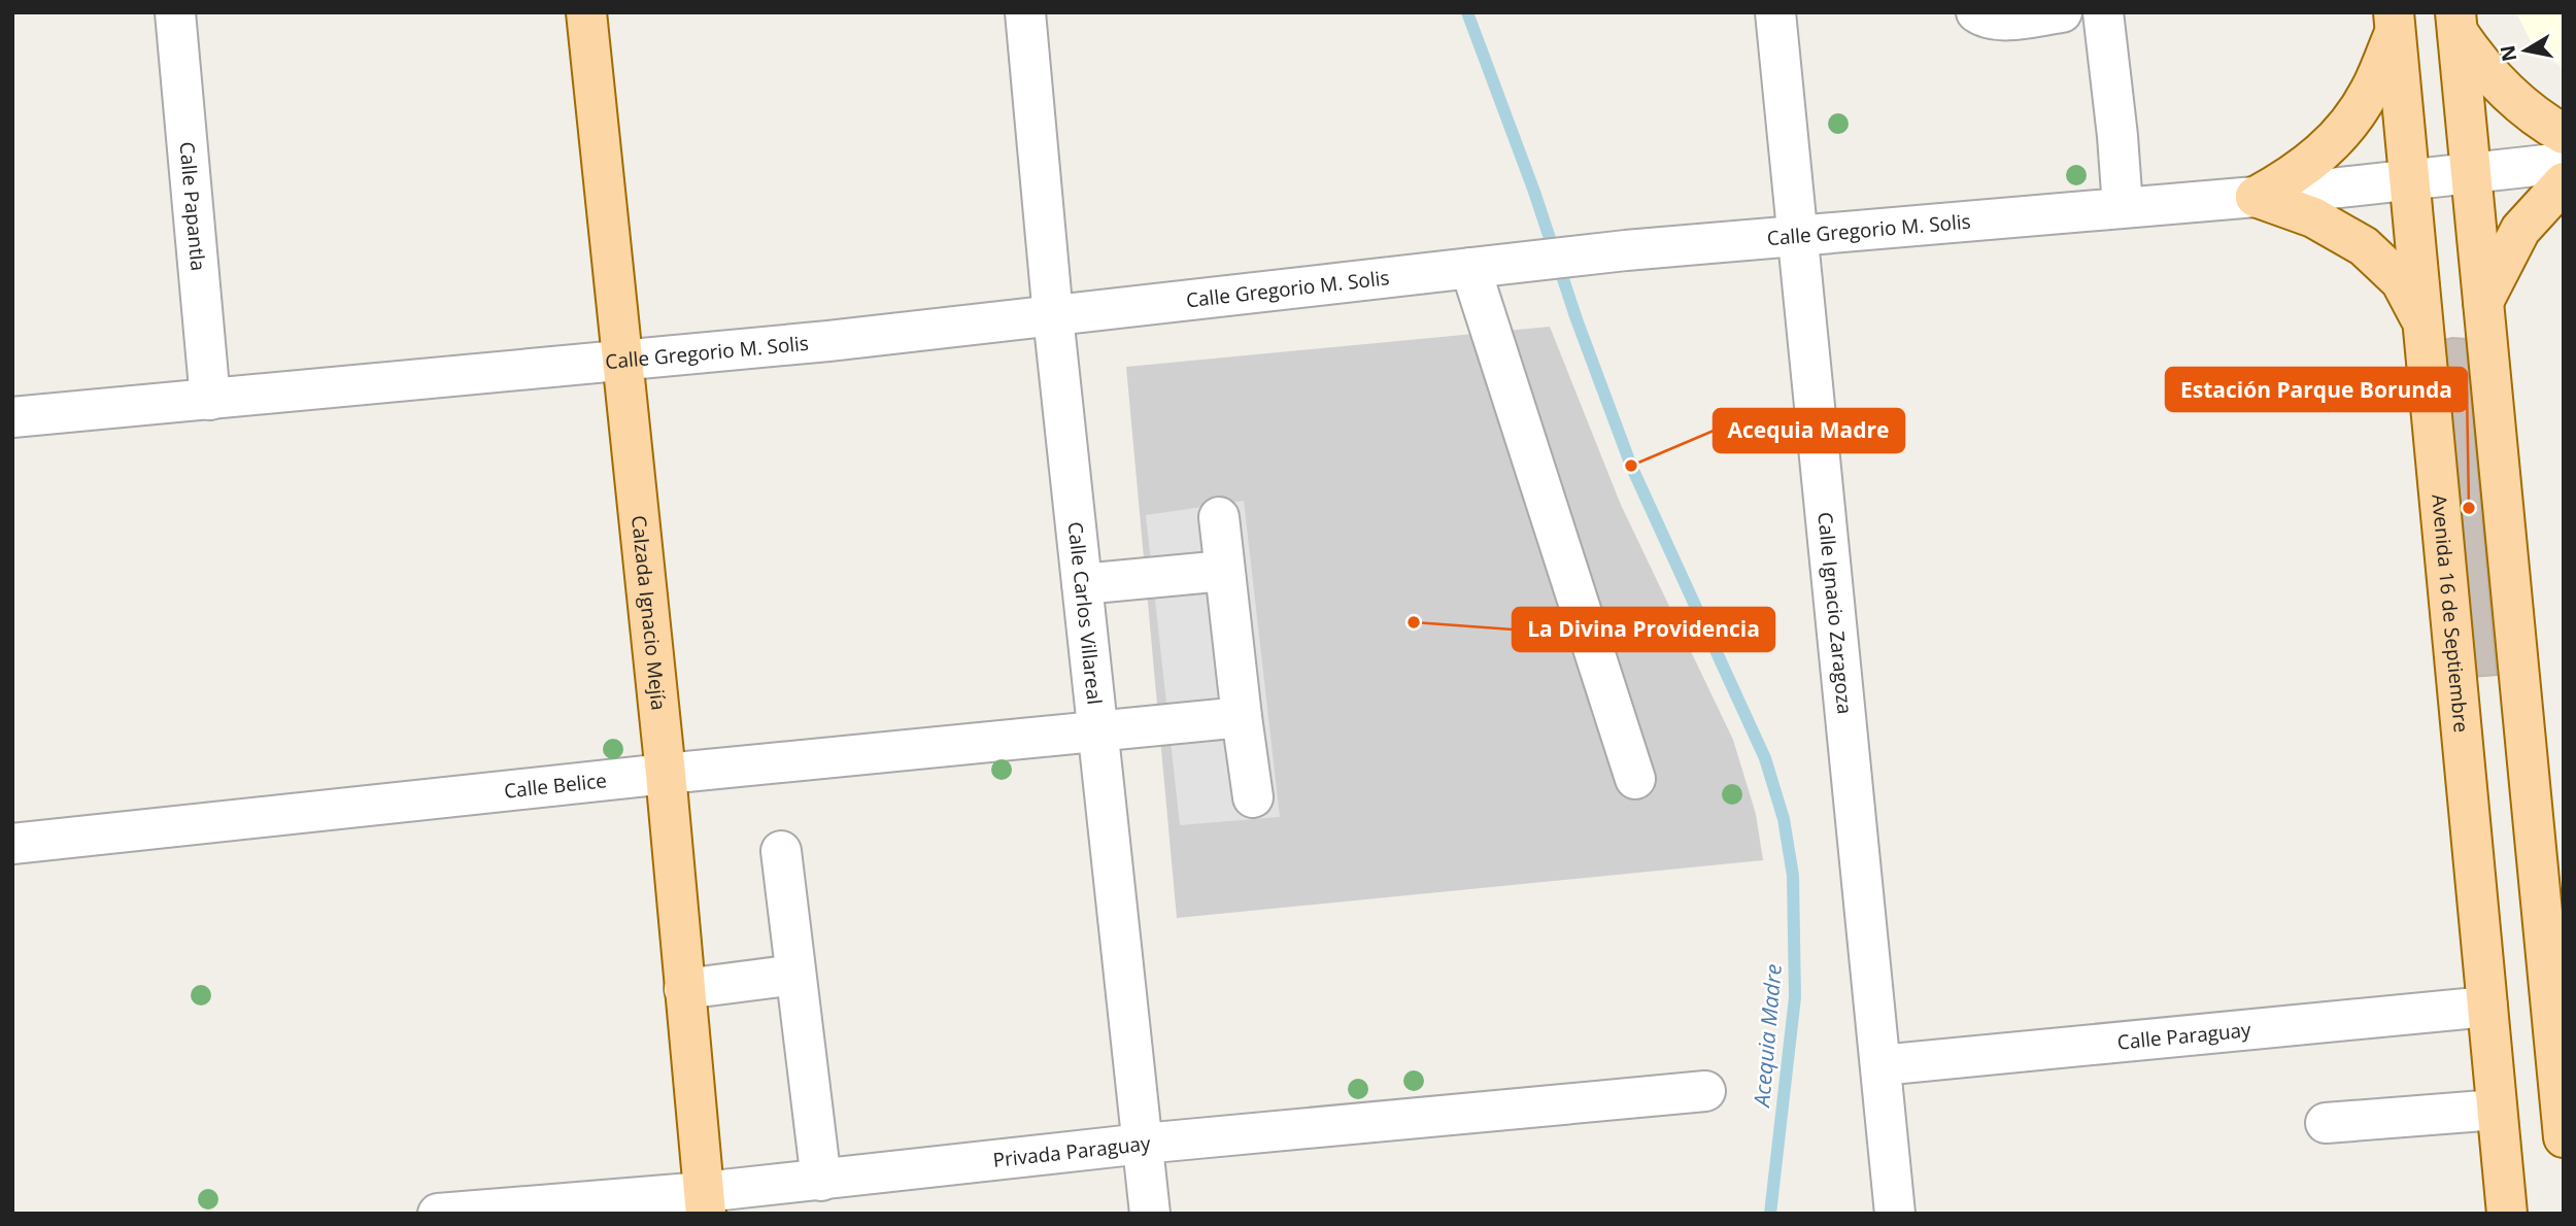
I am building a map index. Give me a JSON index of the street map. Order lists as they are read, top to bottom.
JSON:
{
  "streets": {
    "main road": ["Calzada Ignacio Mejía", "Avenida 16 de Septiembre"],
    "street": [
      "Calle Papantla",
      "Calle Gregorio M. Solis",
      "Calle Carlos Villareal",
      "Calle Ignacio Zaragoza",
      "Calle Belice",
      "Calle Paraguay",
      "Privada Paraguay"
    ]
  },
  "crossings": [
    ["Calle Papantla", "Calle Gregorio M. Solis"],
    ["Calle Gregorio M. Solis", "Calzada Ignacio Mejía"],
    ["Calle Gregorio M. Solis", "Calle Carlos Villareal"],
    ["Calle Gregorio M. Solis", "Calle Ignacio Zaragoza"],
    ["Calle Gregorio M. Solis", "Avenida 16 de Septiembre"],
    ["Calzada Ignacio Mejía", "Calle Belice"],
    ["Calzada Ignacio Mejía", "Privada Paraguay"],
    ["Calle Carlos Villareal", "Calle Belice"],
    ["Calle Carlos Villareal", "Privada Paraguay"],
    ["Calle Ignacio Zaragoza", "Calle Paraguay"],
    ["Avenida 16 de Septiembre", "Calle Paraguay"]
  ],
  "water": ["Acequia Madre"],
  "places": ["Acequia Madre", "Estación Parque Borunda", "La Divina Providencia"],
  "north": "left"
}
